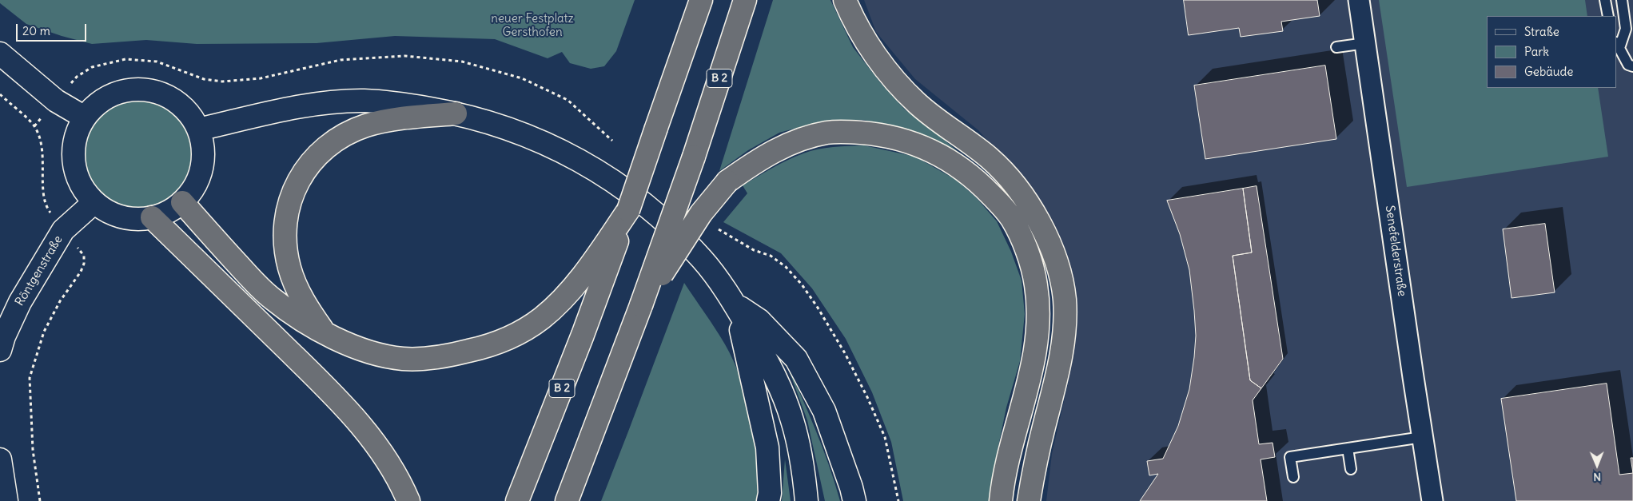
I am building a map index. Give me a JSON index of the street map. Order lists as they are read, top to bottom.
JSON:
{
  "streets": {
    "highway": ["B 2"],
    "main road": ["Röntgenstraße"],
    "street": ["Senefelderstraße"]
  },
  "parks": ["neuer Festplatz Gersthofen"],
  "legend": ["Straße", "Park", "Gebäude"],
  "scale_bar": "20 m",
  "north": "bottom"
}
